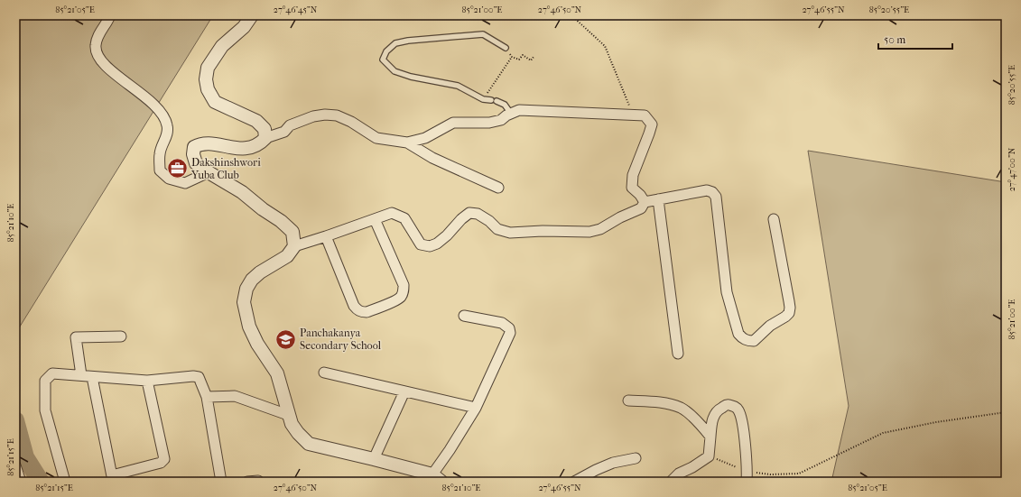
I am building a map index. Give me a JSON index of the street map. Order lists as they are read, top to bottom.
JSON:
{
  "places": {
    "office": ["Dakshinshwori Yuba Club"],
    "school or university": ["Panchakanya Secondary School"]
  },
  "scale_bar": "50 m",
  "coordinates": [
    "85°21'05\"E",
    "27°46'45\"N",
    "85°21'00\"E",
    "27°46'50\"N",
    "27°46'55\"N",
    "85°20'55\"E",
    "27°47'00\"N",
    "85°21'10\"E",
    "85°21'15\"E"
  ]
}
